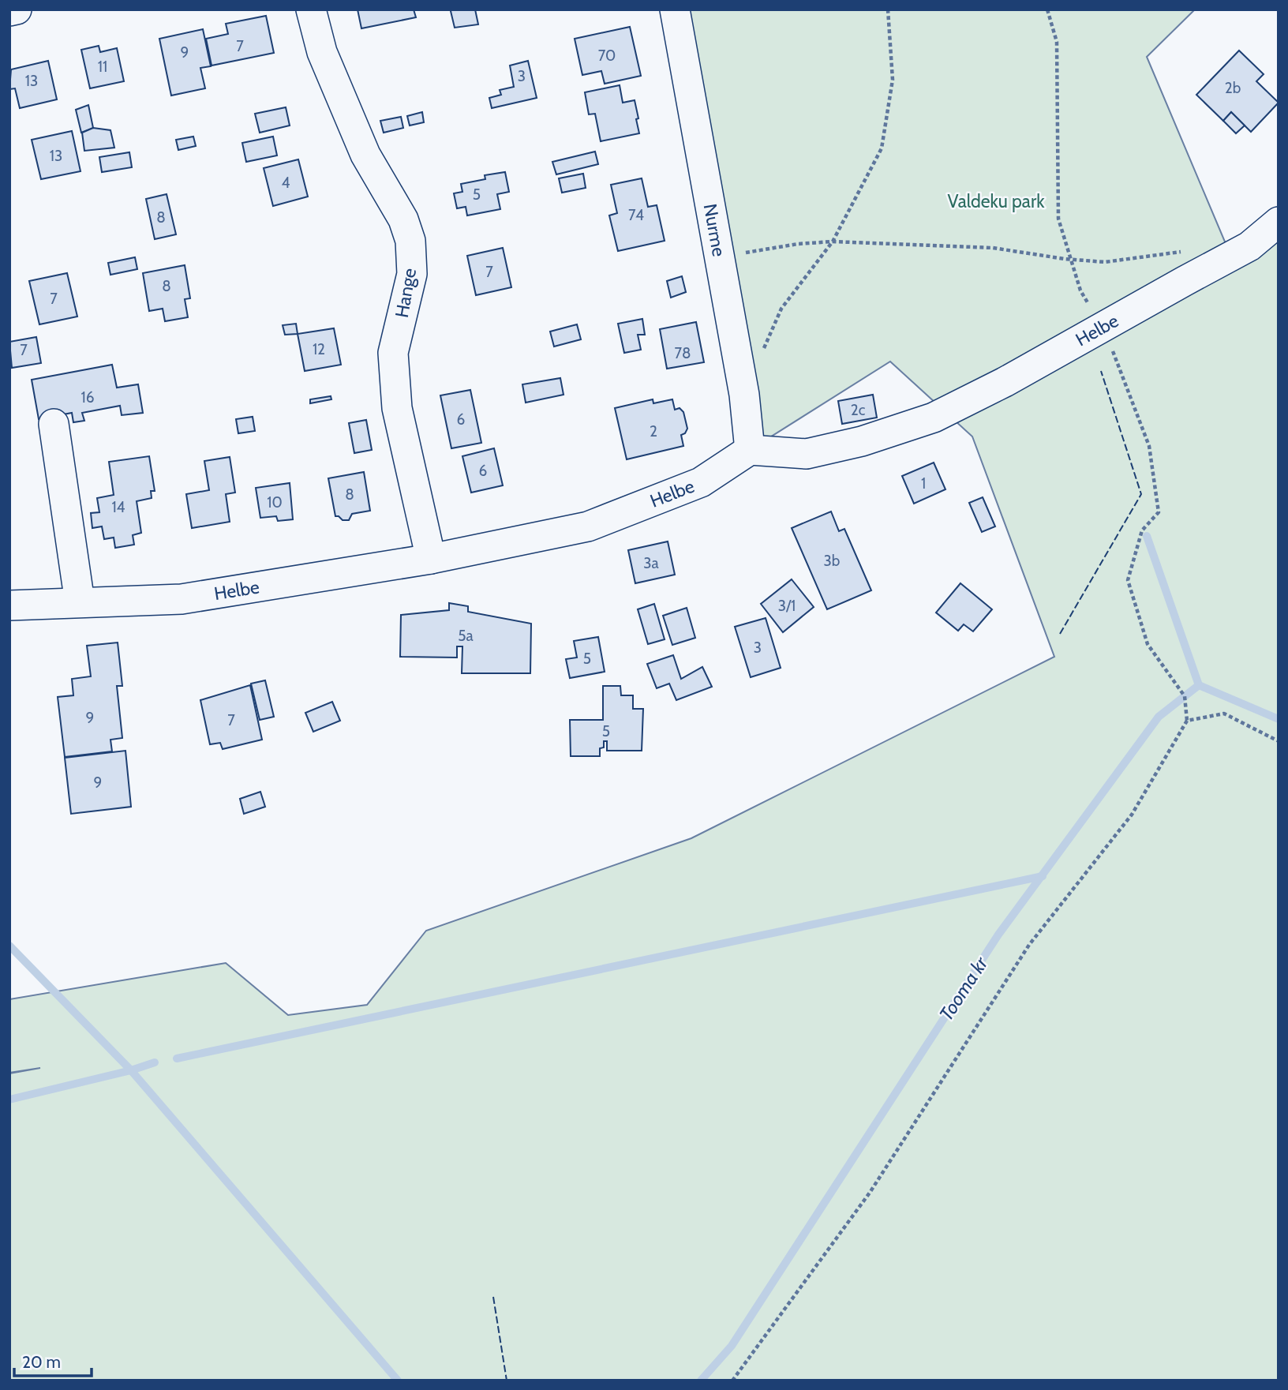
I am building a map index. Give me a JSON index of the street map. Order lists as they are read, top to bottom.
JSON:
{
  "streets": {
    "street": ["Nurme", "Hange", "Helbe"]
  },
  "crossings": [
    ["Nurme", "Helbe"],
    ["Hange", "Helbe"]
  ],
  "water": ["Tooma kr"],
  "parks": ["Valdeku park"],
  "house_numbers": [
    "7",
    "9",
    "70",
    "11",
    "3",
    "13",
    "2b",
    "13",
    "4",
    "5",
    "74",
    "8",
    "7",
    "8",
    "7",
    "12",
    "7",
    "78",
    "16",
    "2c",
    "6",
    "2",
    "6",
    "1",
    "8",
    "10",
    "14",
    "3b",
    "3a",
    "3/1",
    "5a",
    "3",
    "5",
    "9",
    "7",
    "5",
    "9"
  ],
  "scale_bar": "20 m"
}
